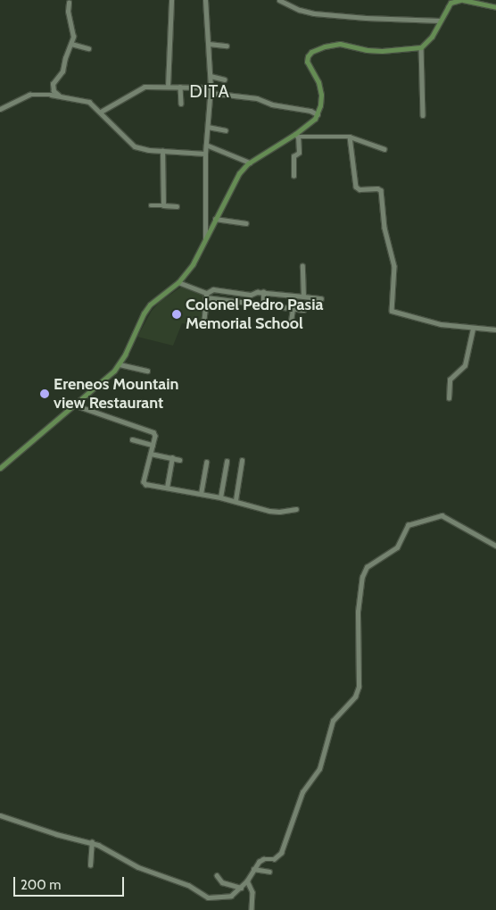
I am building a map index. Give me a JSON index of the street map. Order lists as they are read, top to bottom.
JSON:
{
  "districts": ["DITA"],
  "places": ["Colonel Pedro Pasia Memorial School", "Ereneos Mountain view Restaurant"],
  "scale_bar": "200 m"
}
